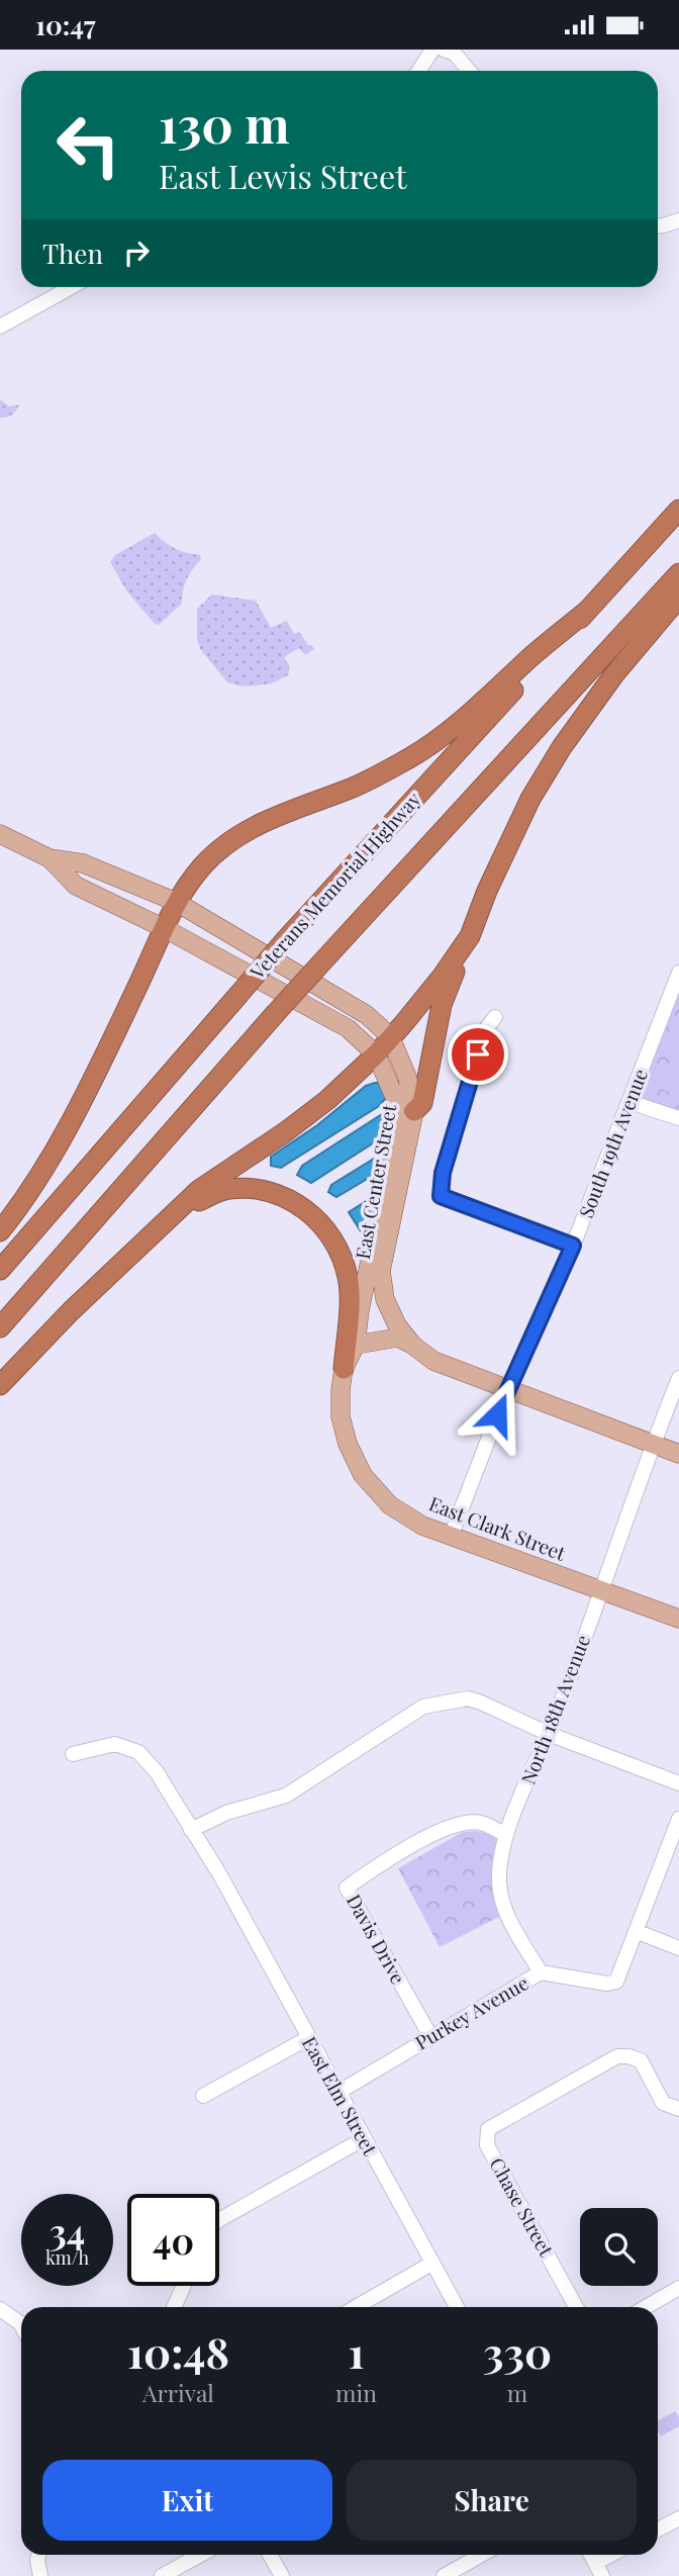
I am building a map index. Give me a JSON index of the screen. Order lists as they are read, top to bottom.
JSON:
{
  "streets": {
    "highway": ["Veterans Memorial Highway"],
    "main road": ["East Center Street", "East Clark Street"],
    "street": [
      "South 19th Avenue",
      "North 18th Avenue",
      "Davis Drive",
      "Purkey Avenue",
      "East Elm Street",
      "Chase Street"
    ]
  },
  "crossings": [
    ["South 19th Avenue", "East Center Street"],
    ["South 19th Avenue", "East Clark Street"],
    ["East Center Street", "East Clark Street"],
    ["East Center Street", "North 18th Avenue"],
    ["East Clark Street", "North 18th Avenue"],
    ["North 18th Avenue", "Davis Drive"],
    ["North 18th Avenue", "Purkey Avenue"],
    ["Davis Drive", "Purkey Avenue"],
    ["Purkey Avenue", "East Elm Street"]
  ],
  "page": {
    "status": "10:47",
    "turn": ["130 m", "East Lewis Street"],
    "then": "Then",
    "speed": "34 km/h",
    "limit": "40",
    "eta": [
      "10:48",
      "Arrival",
      "1",
      "min",
      "330",
      "m"
    ],
    "buttons": ["Exit", "Share"]
  }
}
